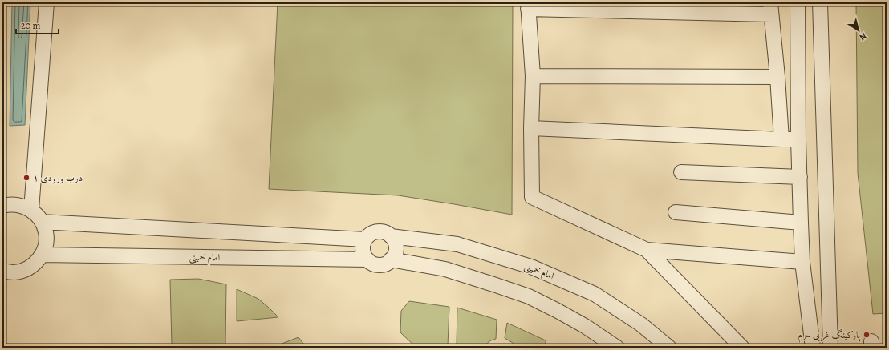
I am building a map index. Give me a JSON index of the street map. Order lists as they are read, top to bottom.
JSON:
{
  "streets": {
    "street": ["امام خمینی"]
  },
  "places": ["درب ورودی ۱", "پارکینگ غربی حرم"],
  "scale_bar": "20 m",
  "north": "bottom right"
}
